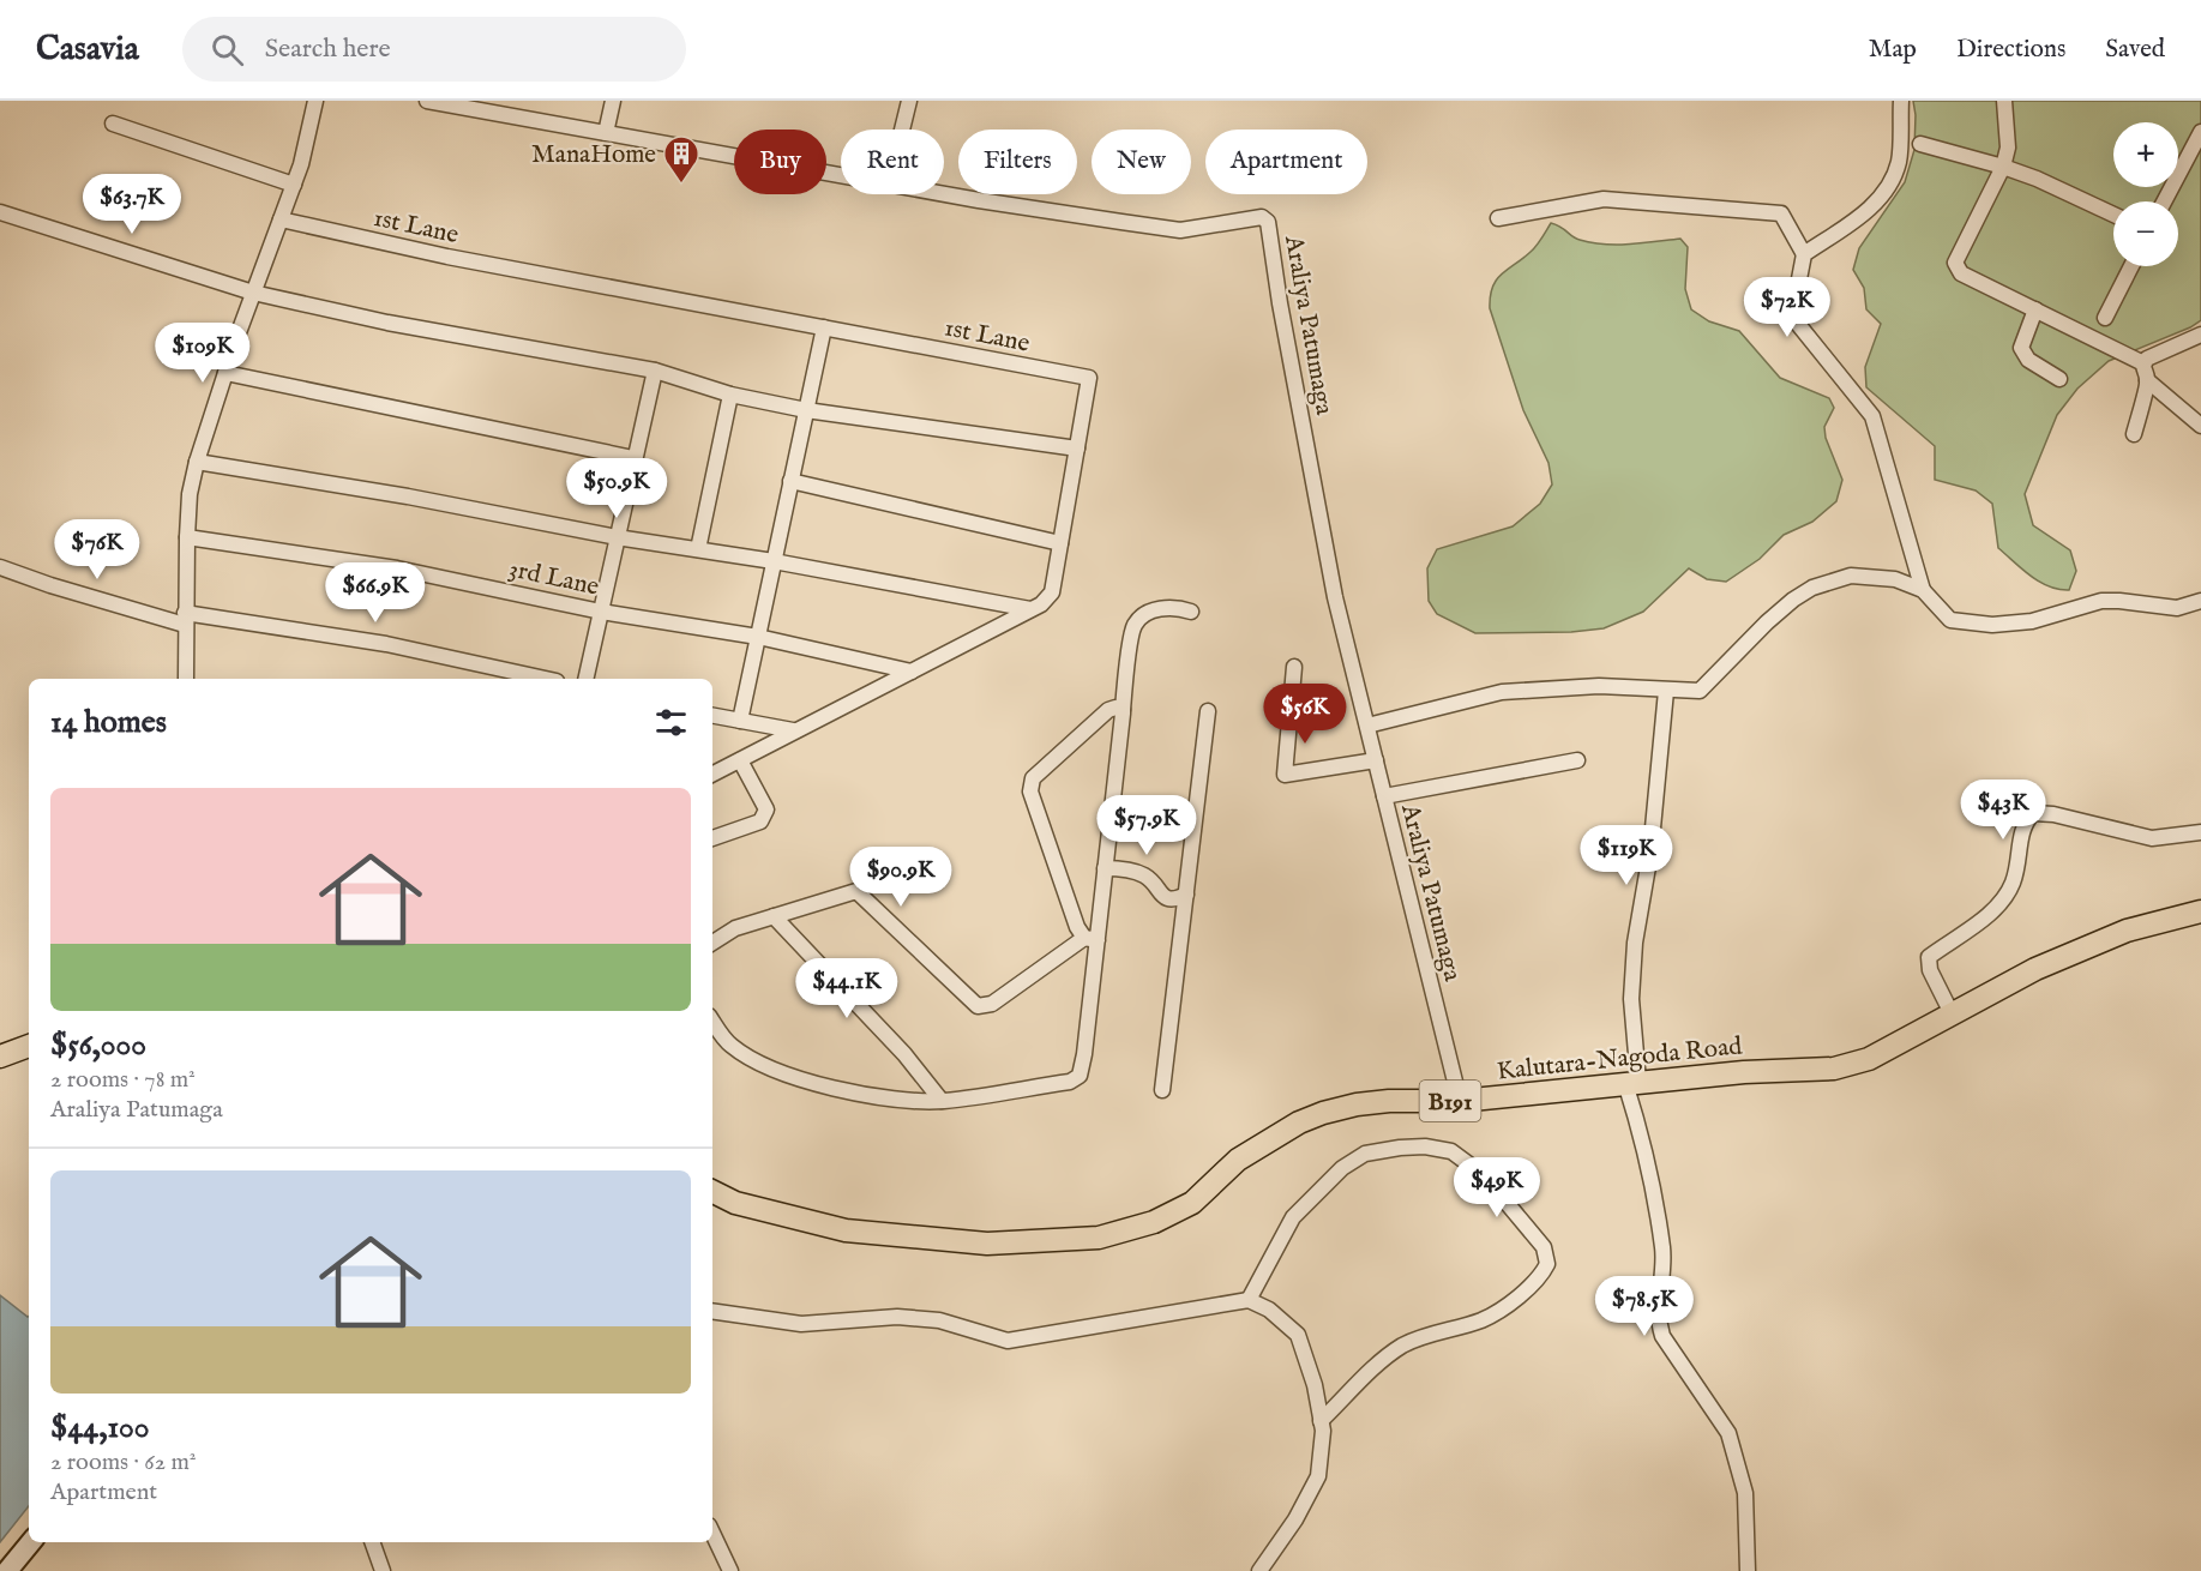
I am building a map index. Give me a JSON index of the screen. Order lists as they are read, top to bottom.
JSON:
{
  "streets": {
    "main road": ["Kalutara-Nagoda Road", "B191"],
    "street": ["1st Lane", "Araliya Patumaga", "3rd Lane"]
  },
  "crossings": [
    ["1st Lane", "3rd Lane"],
    ["Araliya Patumaga", "Kalutara-Nagoda Road"]
  ],
  "places": {
    "building": ["ManaHome"]
  },
  "page": {
    "header": "Casavia",
    "search": "Search here",
    "nav": ["Map", "Directions", "Saved"],
    "map_buttons": ["+", "−"],
    "chip": [
      "Buy",
      "Rent",
      "Filters",
      "New",
      "Apartment"
    ],
    "price": [
      "$63.7K",
      "$72K",
      "$109K",
      "$50.9K",
      "$76K",
      "$66.9K",
      "$56K",
      "$43K",
      "$57.9K",
      "$119K",
      "$90.9K",
      "$44.1K",
      "$49K",
      "$78.5K"
    ],
    "heading": "14 homes",
    "list": [
      {
        "name": "$56,000",
        "note": "2 rooms · 78 m² · Araliya Patumaga"
      },
      {
        "name": "$44,100",
        "note": "2 rooms · 62 m² · Apartment"
      }
    ]
  }
}
